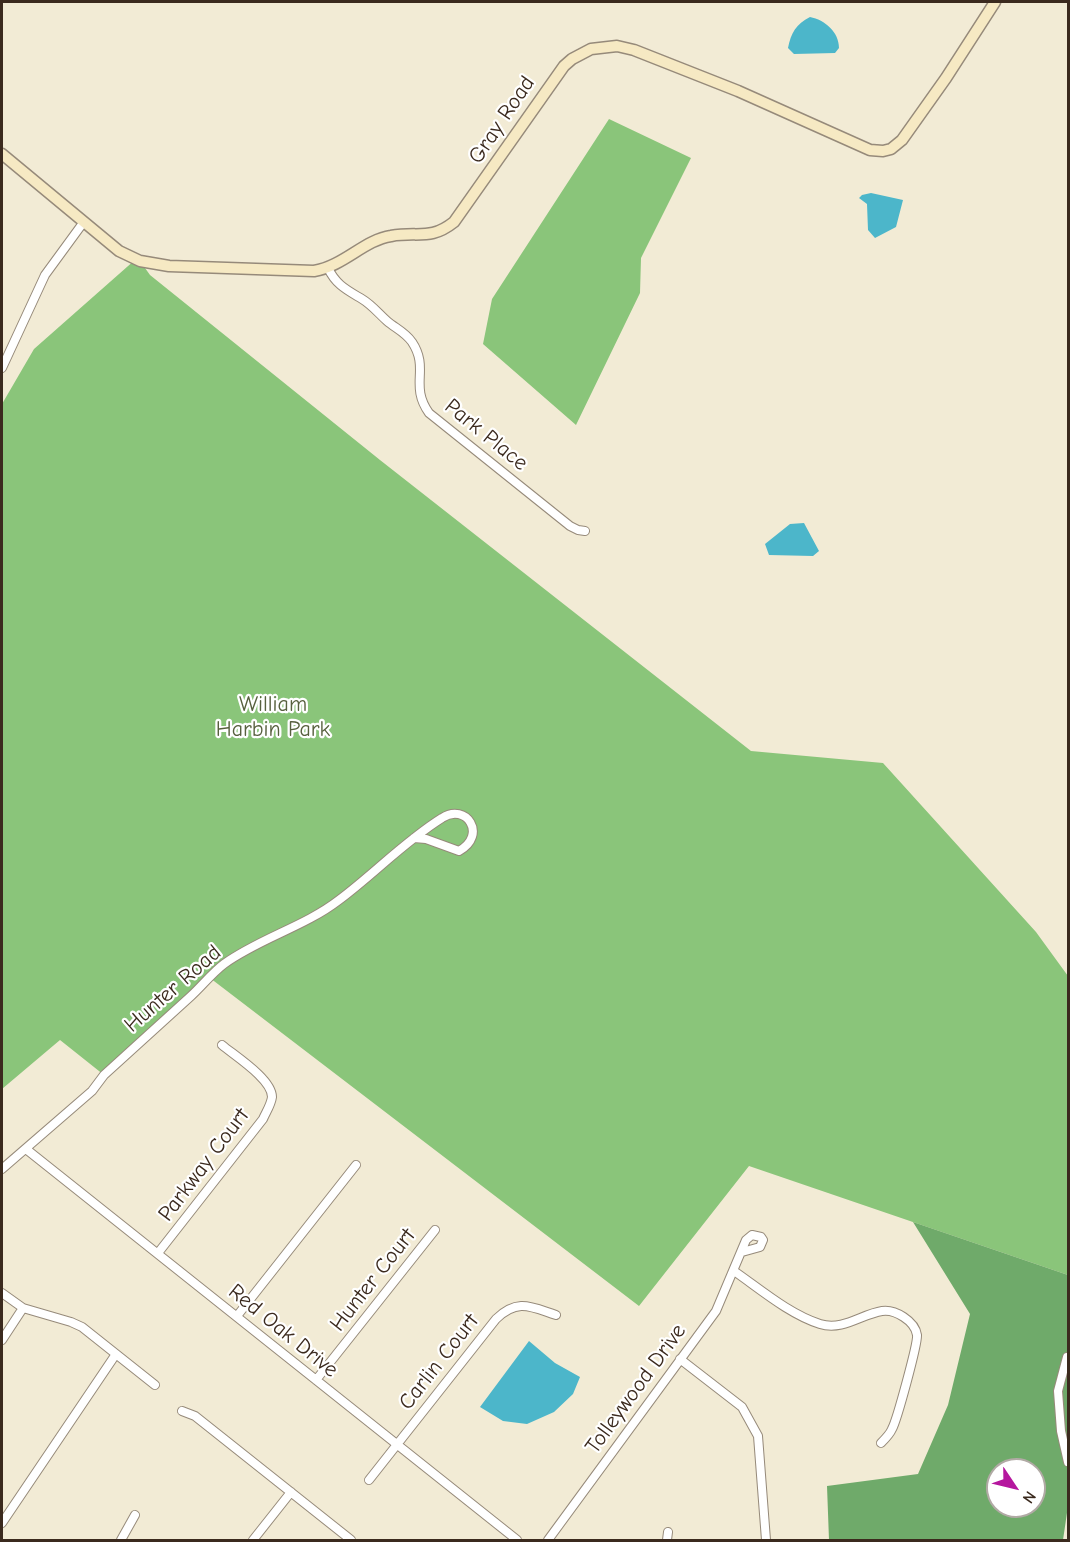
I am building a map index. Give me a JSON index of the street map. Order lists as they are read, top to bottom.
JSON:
{
  "streets": {
    "street": [
      "Gray Road",
      "Park Place",
      "Hunter Road",
      "Parkway Court",
      "Hunter Court",
      "Red Oak Drive",
      "Carlin Court",
      "Tolleywood Drive"
    ]
  },
  "crossings": [
    ["Gray Road", "Park Place"],
    ["Hunter Road", "Red Oak Drive"],
    ["Parkway Court", "Red Oak Drive"],
    ["Hunter Court", "Red Oak Drive"],
    ["Red Oak Drive", "Carlin Court"]
  ],
  "parks": ["William Harbin Park"],
  "north": "bottom right"
}
